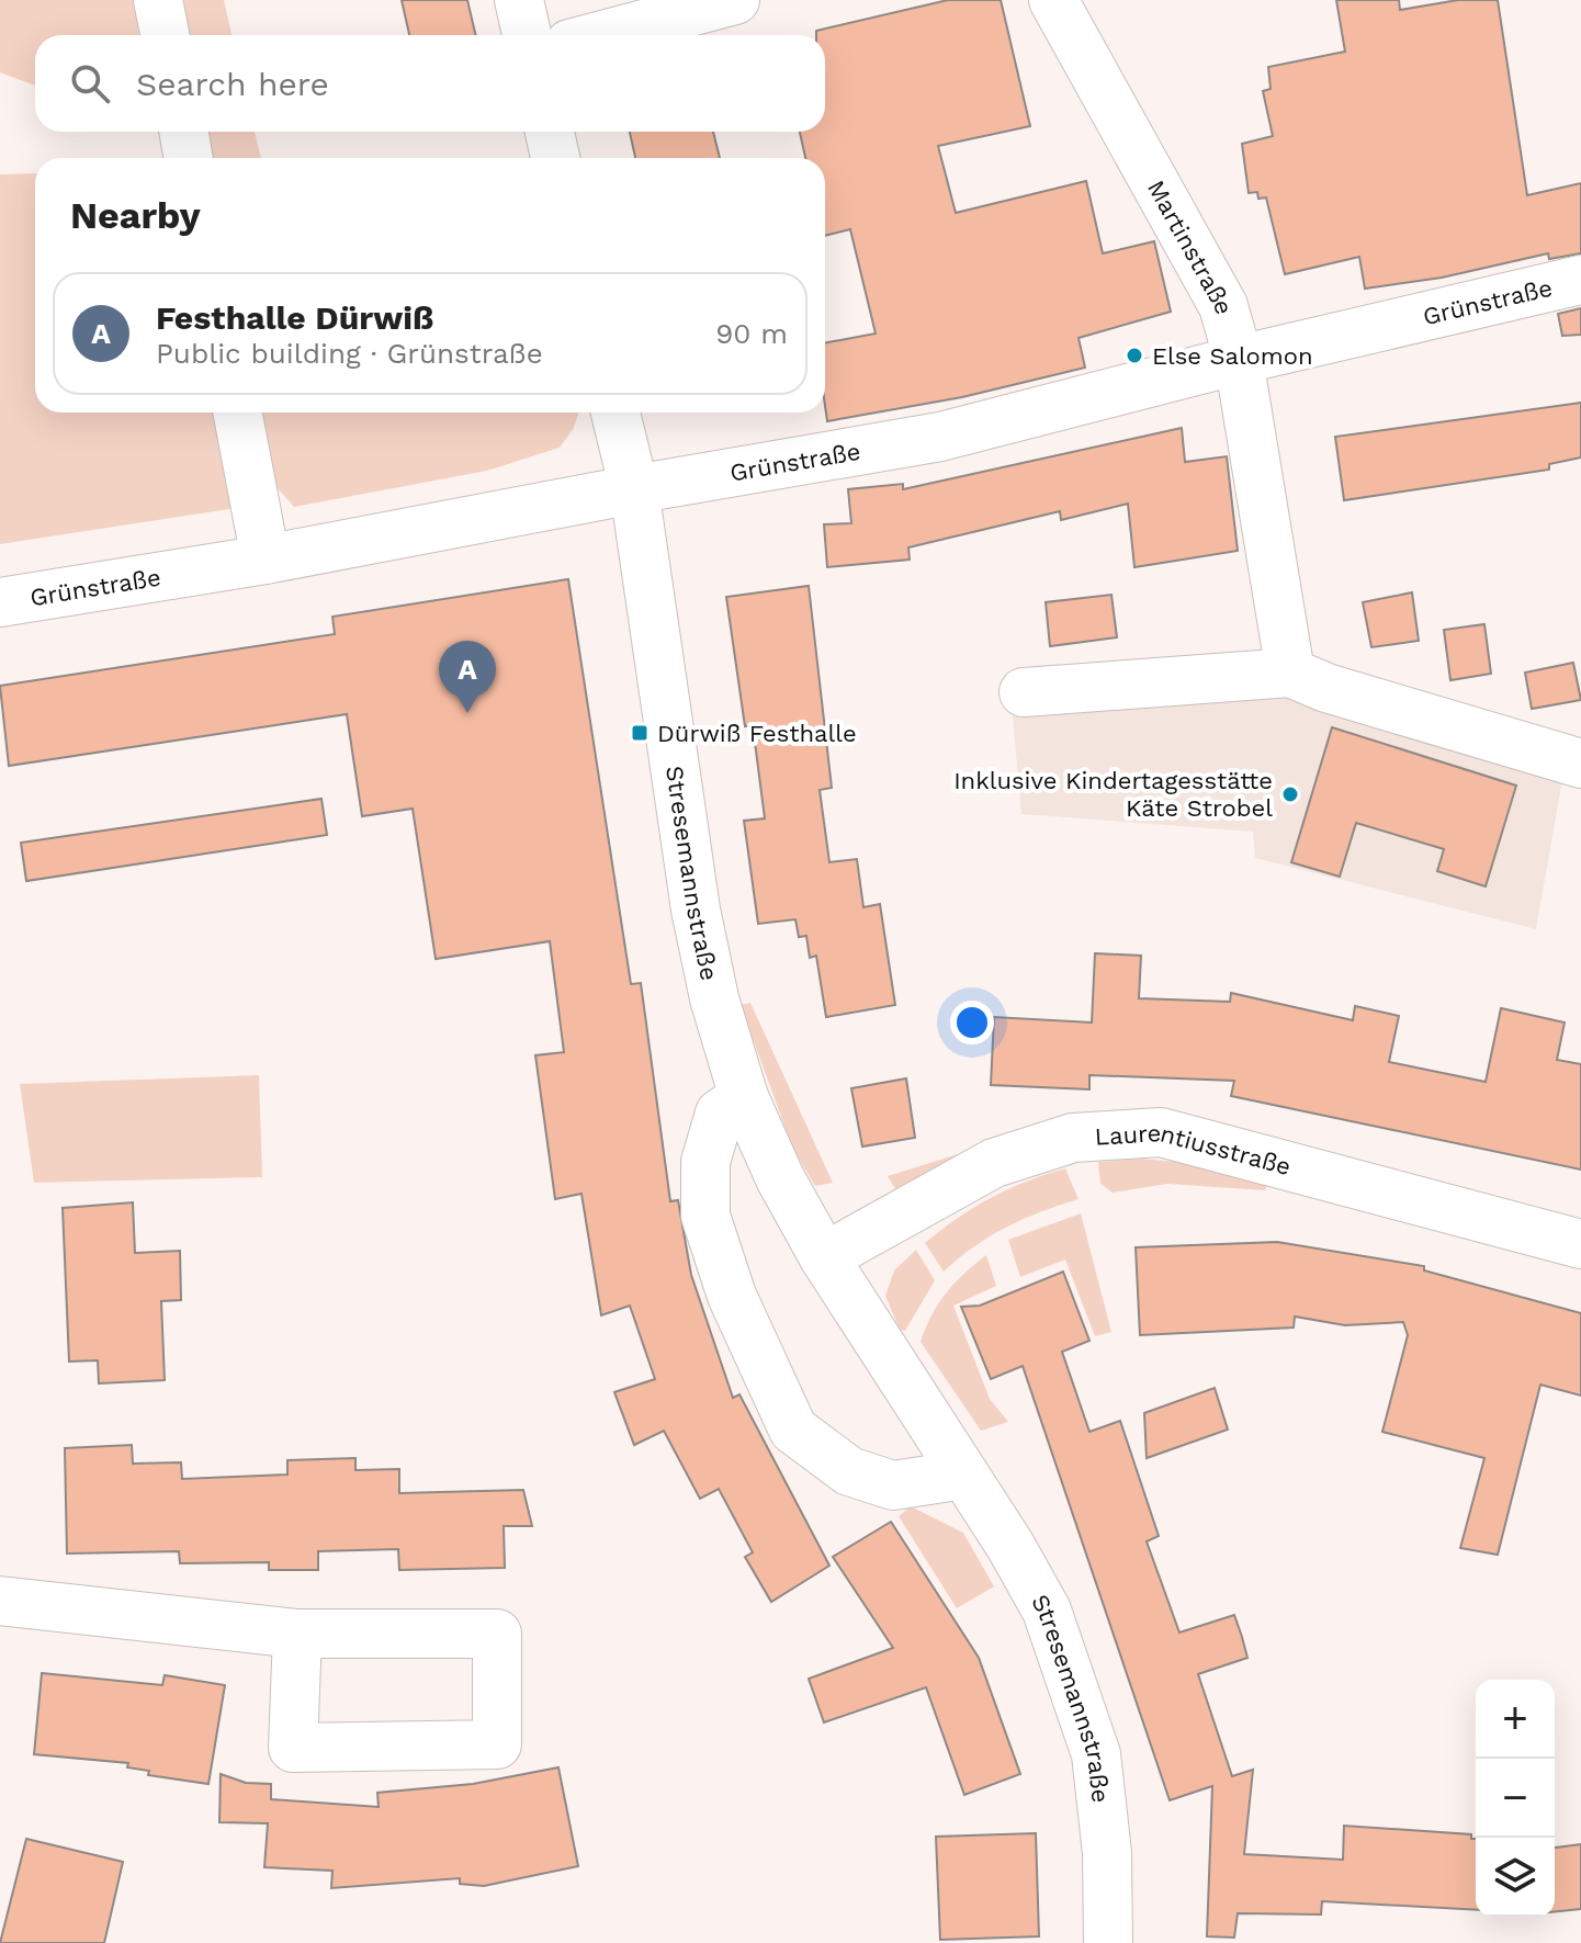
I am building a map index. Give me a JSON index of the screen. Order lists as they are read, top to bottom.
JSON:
{
  "streets": {
    "street": [
      "Martinstraße",
      "Grünstraße",
      "Stresemannstraße",
      "Laurentiusstraße"
    ]
  },
  "crossings": [
    ["Martinstraße", "Grünstraße"],
    ["Grünstraße", "Stresemannstraße"],
    ["Stresemannstraße", "Laurentiusstraße"]
  ],
  "places": {
    "other": ["Else Salomon", "Inklusive Kindertagesstätte Käte Strobel"],
    "transit": ["Dürwiß Festhalle"]
  },
  "page": {
    "search": "Search here",
    "heading": "Nearby",
    "list": [
      {
        "mark": "A",
        "name": "Festhalle Dürwiß",
        "note": "Public building · Grünstraße",
        "value": "90 m"
      }
    ],
    "pins": "A",
    "map_buttons": ["+", "−"]
  }
}
